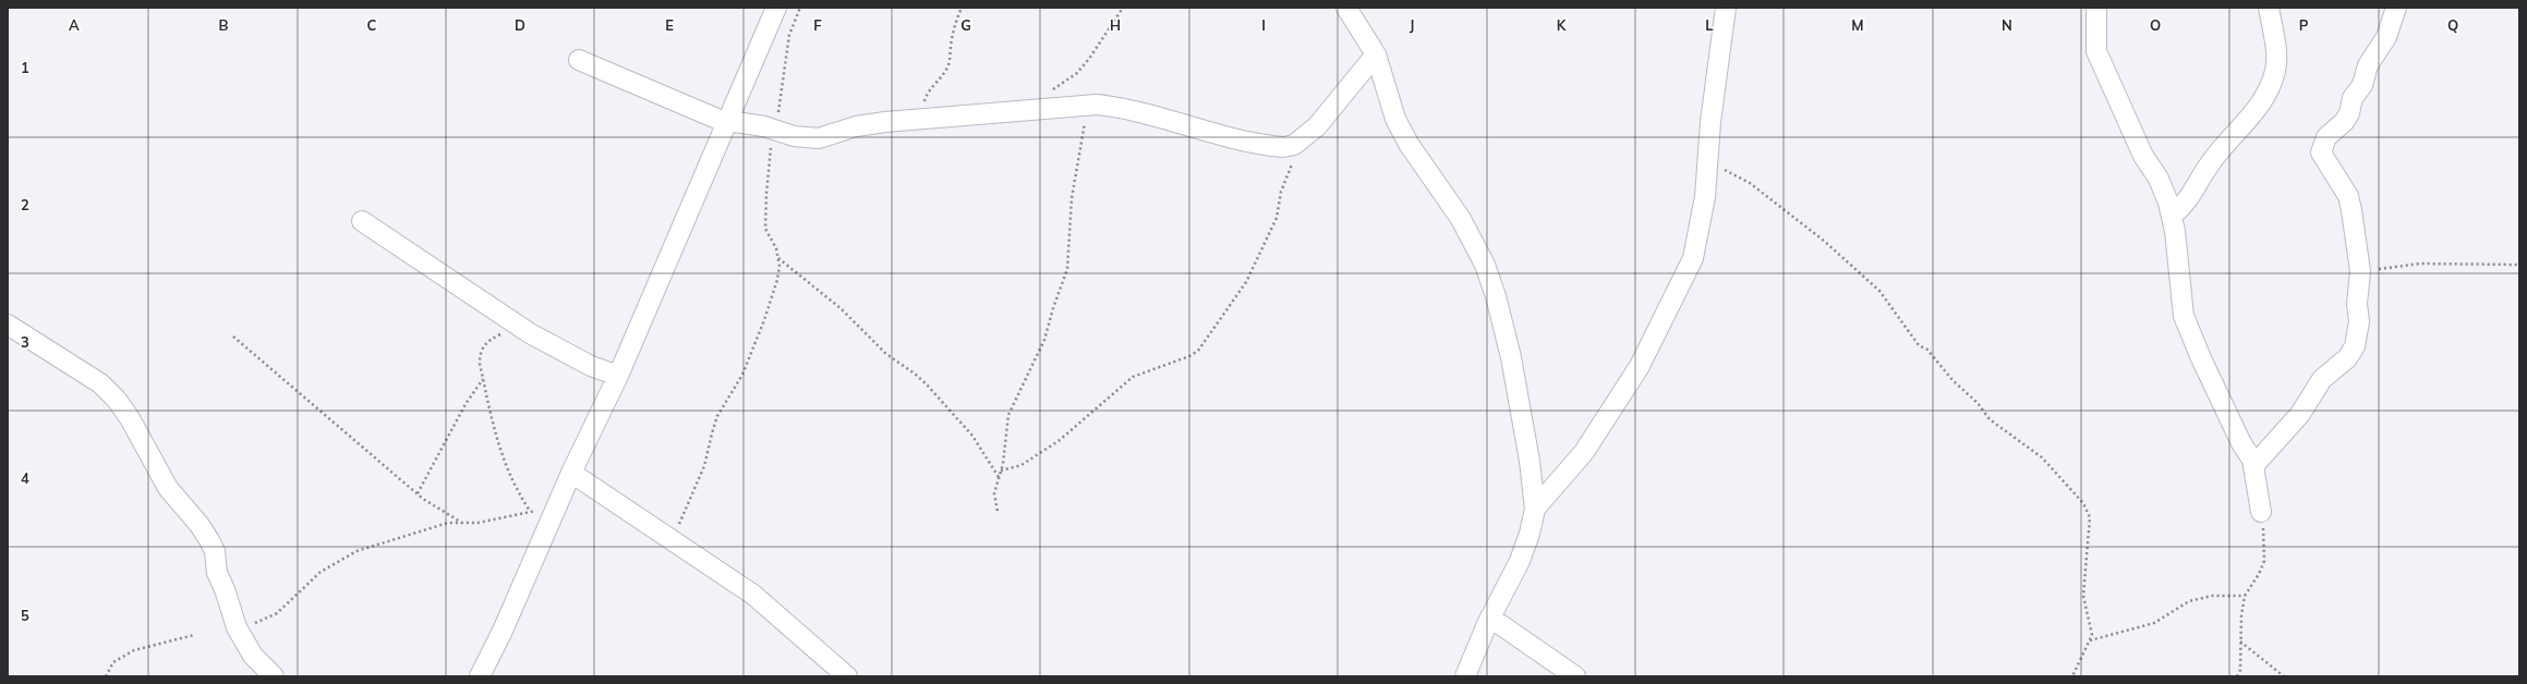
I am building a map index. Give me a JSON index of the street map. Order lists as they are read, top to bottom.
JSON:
{
  "grid": {
    "columns": [
      "A",
      "B",
      "C",
      "D",
      "E",
      "F",
      "G",
      "H",
      "I",
      "J",
      "K",
      "L",
      "M",
      "N",
      "O",
      "P",
      "Q"
    ],
    "rows": [
      "1",
      "2",
      "3",
      "4",
      "5"
    ]
  }
}
